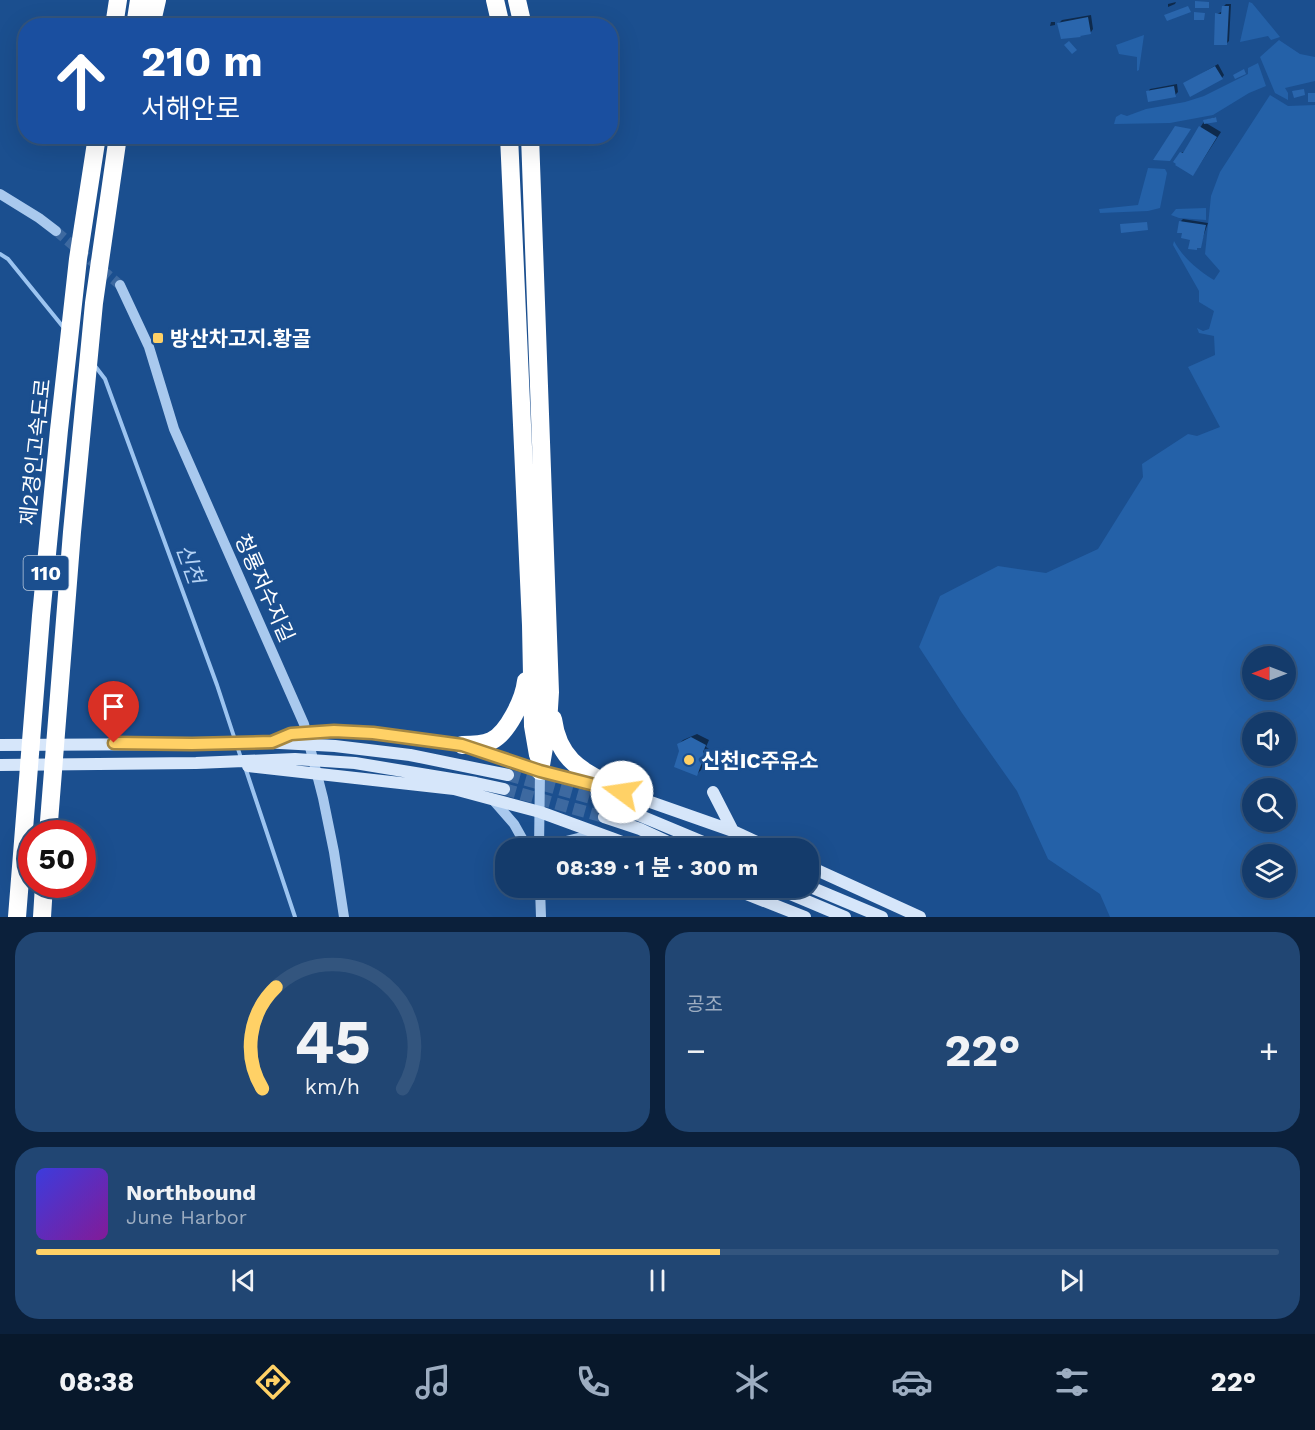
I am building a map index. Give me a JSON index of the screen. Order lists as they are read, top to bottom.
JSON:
{
  "streets": {
    "highway": ["제2경인고속도로", "110"],
    "street": ["청룡저수지길"]
  },
  "water": ["신천"],
  "places": {
    "transit": ["방산차고지.황골"],
    "other": ["신천IC주유소"]
  },
  "north": "left",
  "page": {
    "turn": ["210 m", "서해안로"],
    "limit": "50",
    "trip": "08:39 · 1 분 · 300 m",
    "tile": "공조",
    "heat": ["−", "22°", "+"],
    "song": ["Northbound", "June Harbor"],
    "tabs": ["08:38", "22°"],
    "gauge": ["45", "km/h"]
  }
}
